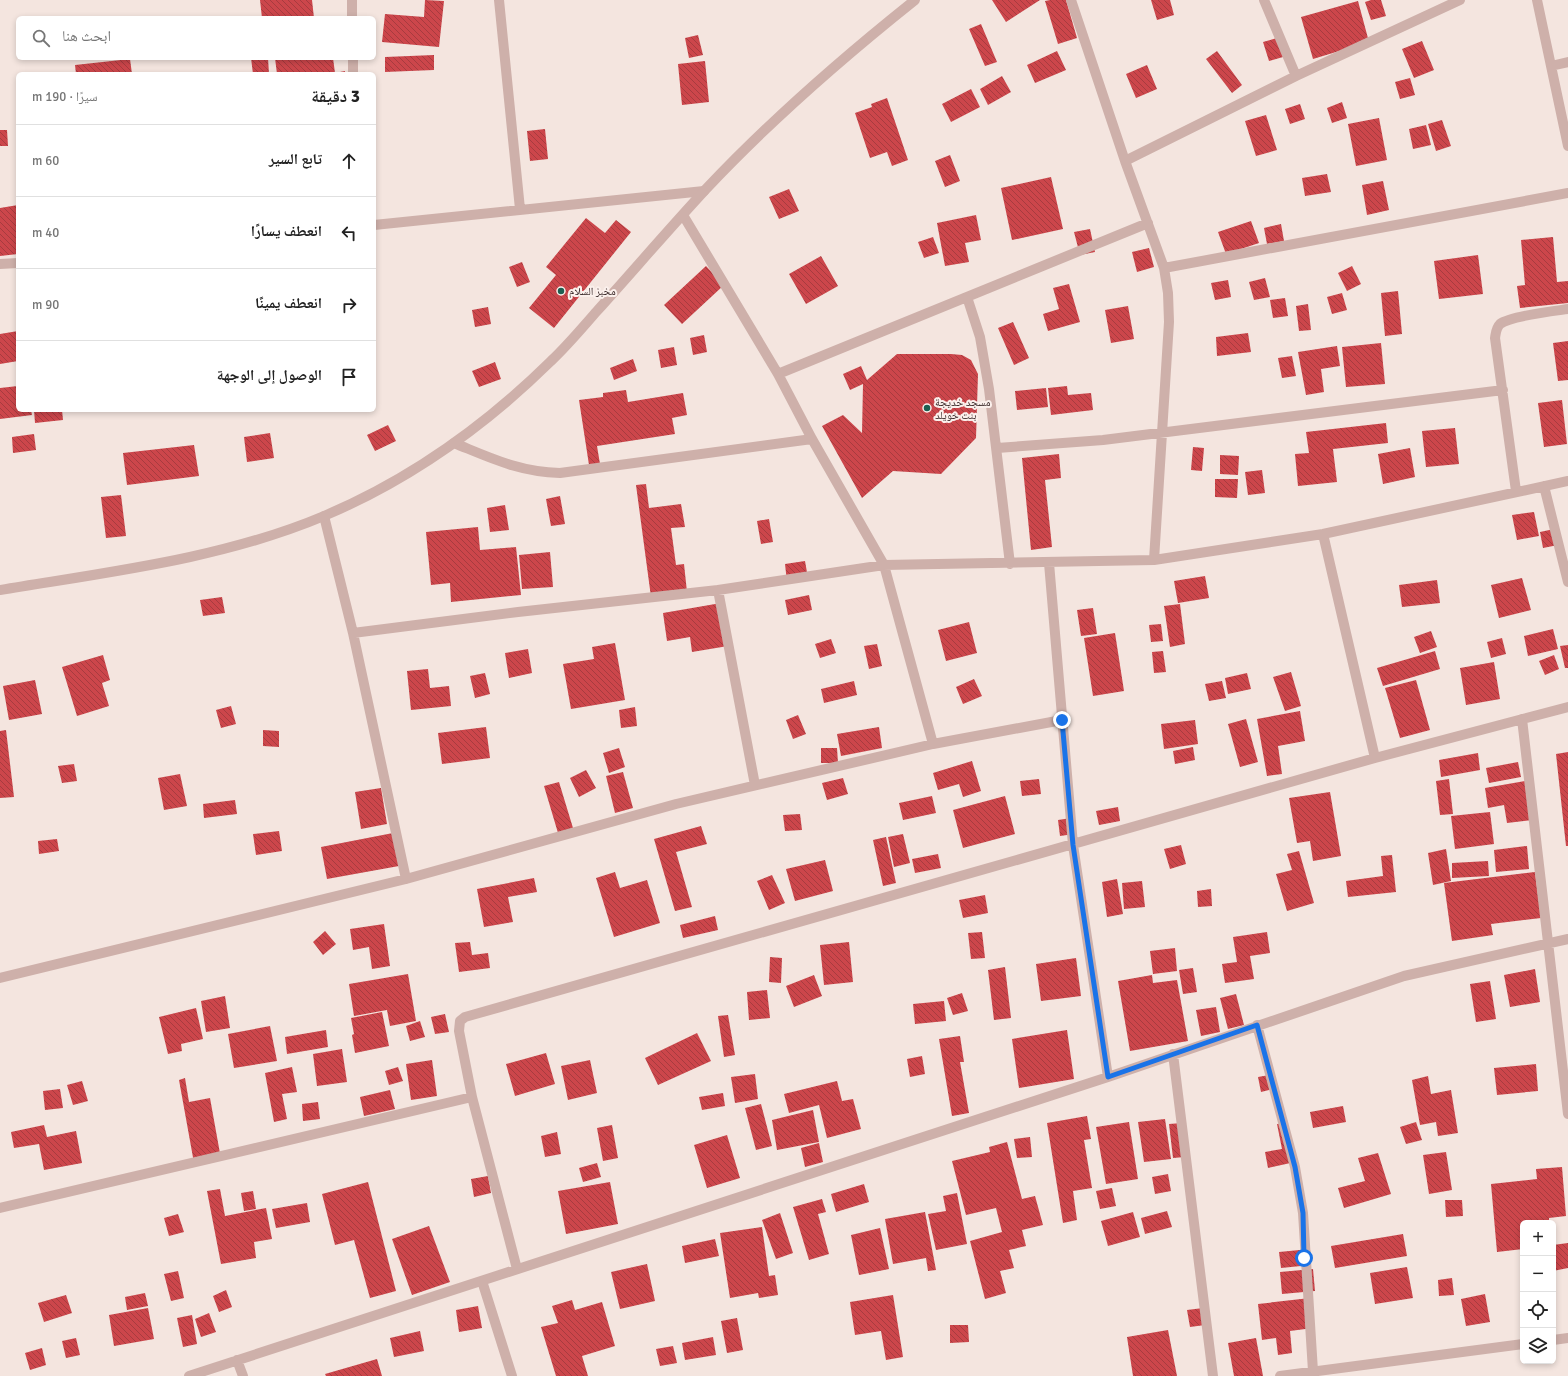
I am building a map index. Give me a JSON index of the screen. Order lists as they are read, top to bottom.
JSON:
{
  "places": ["مخبز السلام", "مسجد خديجة بنت خويلد"],
  "page": {
    "search": "ابحث هنا",
    "heading": ["3 دقيقة", "سيرًا · 190 m"],
    "list": [
      ["تابع السير", "60 m"],
      ["انعطف يسارًا", "40 m"],
      ["انعطف يمينًا", "90 m"],
      "الوصول إلى الوجهة"
    ],
    "map_buttons": ["+", "−"]
  }
}
